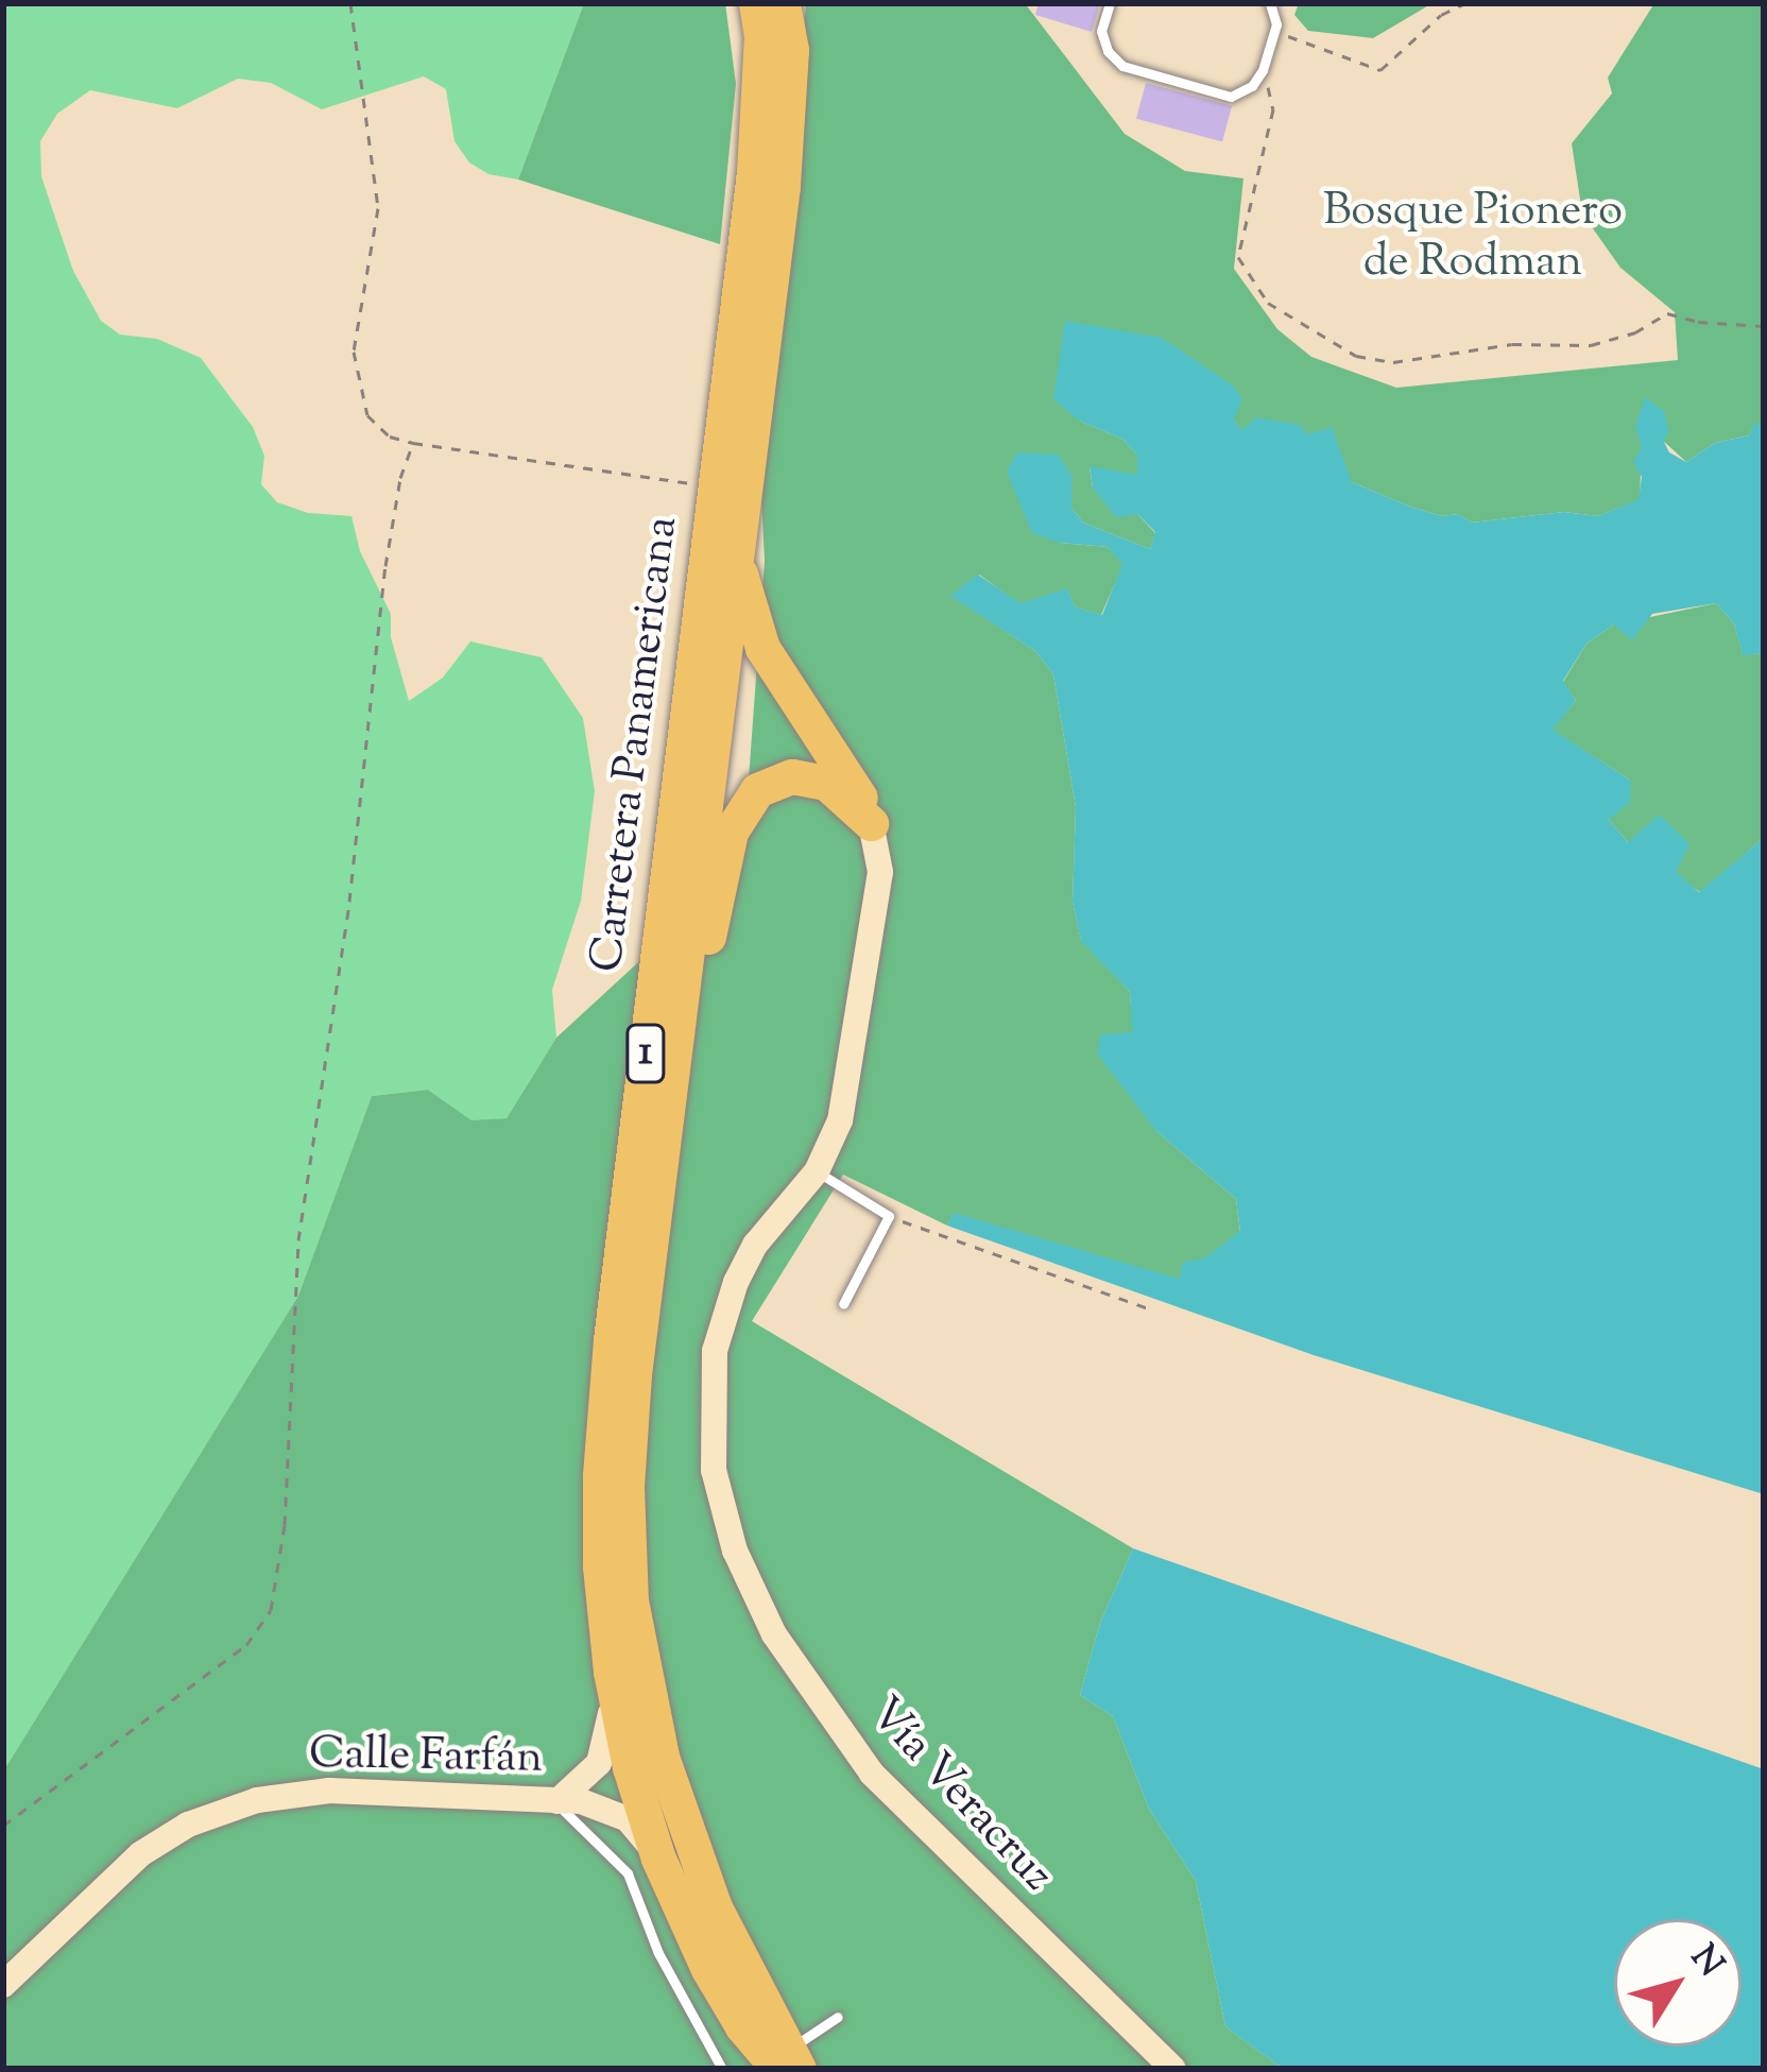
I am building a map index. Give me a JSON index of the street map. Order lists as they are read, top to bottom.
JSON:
{
  "streets": {
    "highway": ["Carretera Panamericana", "1"],
    "street": ["Calle Farfán", "Vía Veracruz"]
  },
  "crossings": [
    ["Carretera Panamericana", "Calle Farfán"]
  ],
  "parks": ["Bosque Pionero de Rodman"],
  "north": "top right"
}
